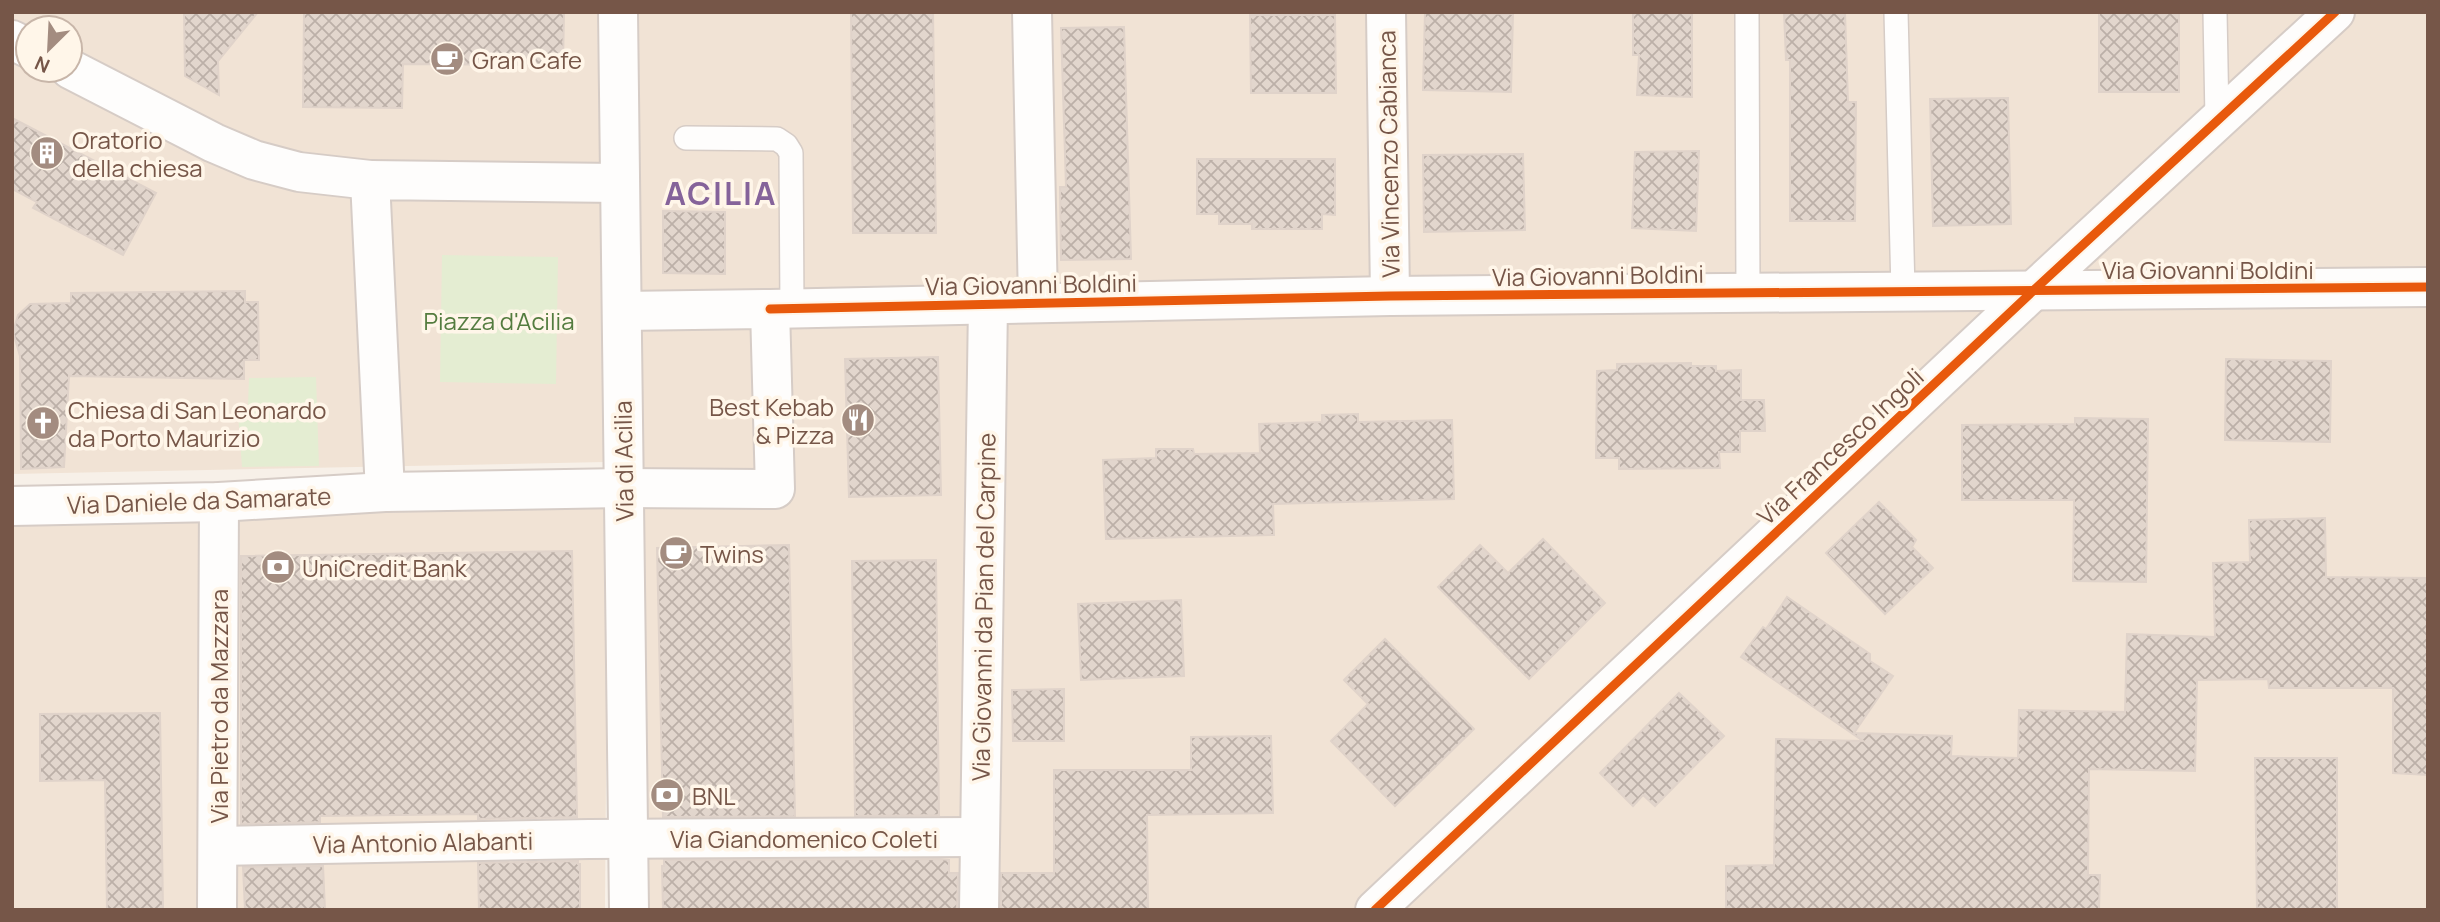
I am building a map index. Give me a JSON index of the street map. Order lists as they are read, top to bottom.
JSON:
{
  "streets": {
    "street": [
      "Via Vincenzo Cabianca",
      "Via Giovanni Boldini",
      "Via Francesco Ingoli",
      "Via di Acilia",
      "Via Daniele da Samarate",
      "Via Giovanni da Pian del Carpine",
      "Via Pietro da Mazzara",
      "Via Giandomenico Coleti",
      "Via Antonio Alabanti"
    ]
  },
  "crossings": [
    ["Via Vincenzo Cabianca", "Via Giovanni Boldini"],
    ["Via Giovanni Boldini", "Via Francesco Ingoli"],
    ["Via Giovanni Boldini", "Via di Acilia"],
    ["Via Giovanni Boldini", "Via Daniele da Samarate"],
    ["Via Giovanni Boldini", "Via Giovanni da Pian del Carpine"],
    ["Via di Acilia", "Via Daniele da Samarate"],
    ["Via di Acilia", "Via Giandomenico Coleti"],
    ["Via di Acilia", "Via Antonio Alabanti"],
    ["Via Daniele da Samarate", "Via Pietro da Mazzara"],
    ["Via Giovanni da Pian del Carpine", "Via Giandomenico Coleti"],
    ["Via Pietro da Mazzara", "Via Antonio Alabanti"],
    ["Via Giandomenico Coleti", "Via Antonio Alabanti"]
  ],
  "districts": ["ACILIA"],
  "parks": ["Piazza d'Acilia"],
  "places": {
    "cafe": ["Gran Cafe", "Twins"],
    "building": ["Oratorio della chiesa"],
    "restaurant": ["Best Kebab & Pizza"],
    "church": ["Chiesa di San Leonardo da Porto Maurizio"],
    "bank": ["UniCredit Bank", "BNL"]
  },
  "north": "bottom left"
}
